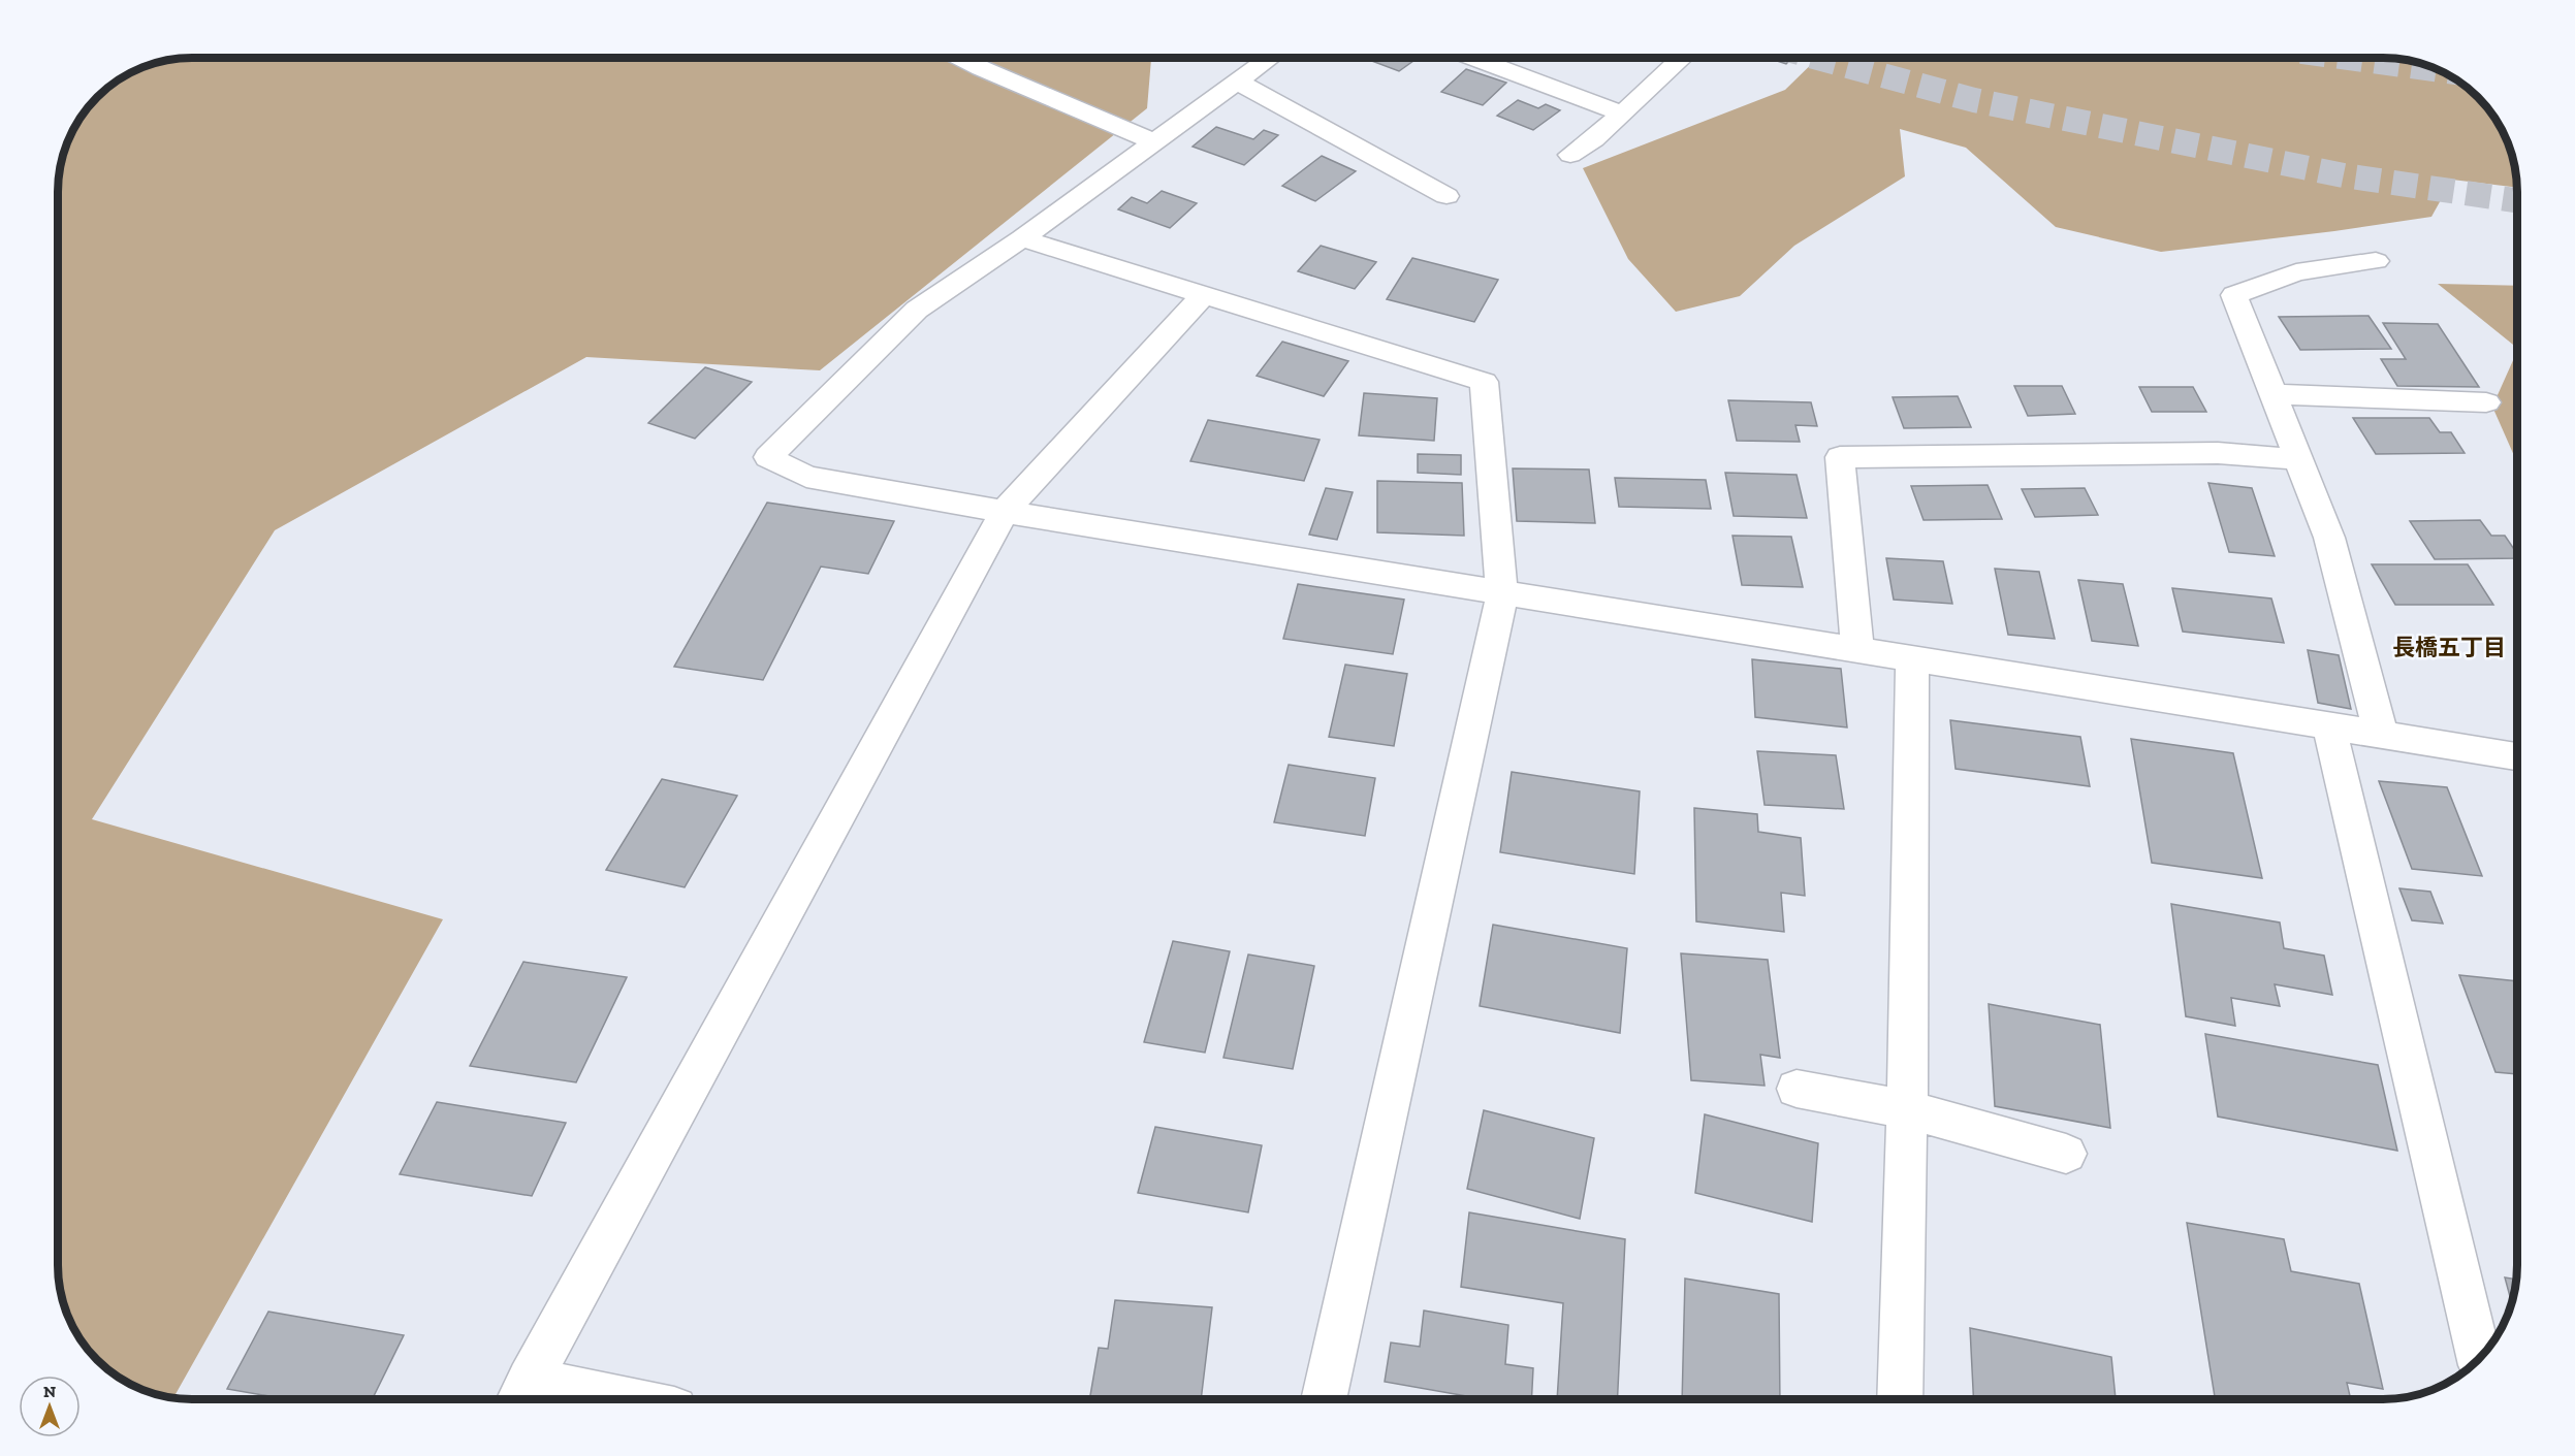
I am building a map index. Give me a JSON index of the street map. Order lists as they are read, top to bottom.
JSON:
{
  "districts": ["長橋五丁目"],
  "north": "top"
}
